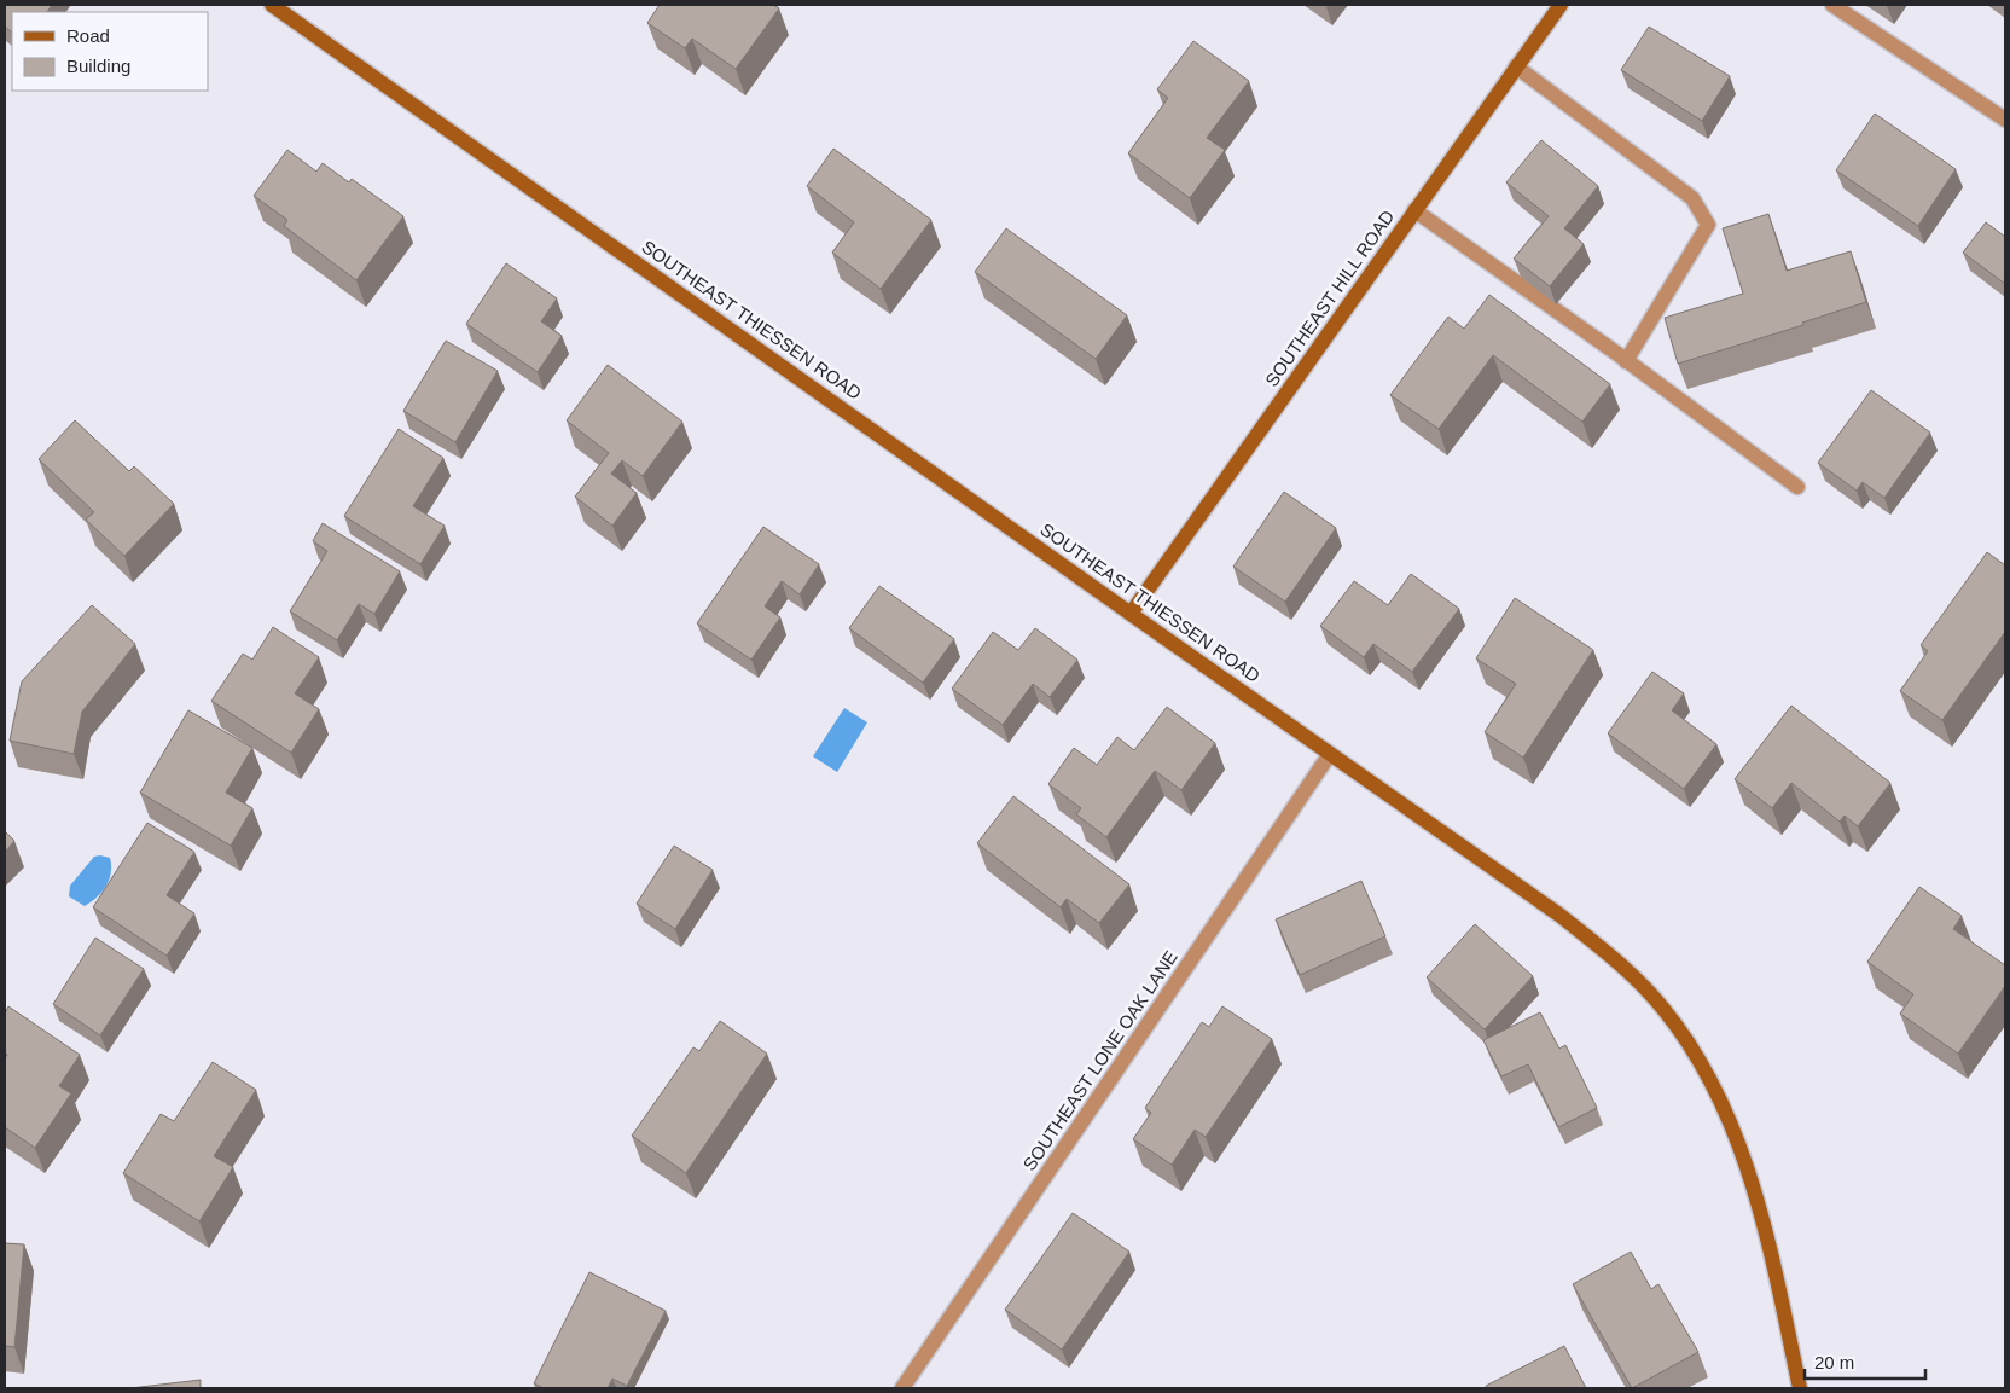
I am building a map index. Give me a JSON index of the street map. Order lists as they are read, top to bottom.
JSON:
{
  "streets": {
    "main road": ["SOUTHEAST HILL ROAD", "SOUTHEAST THIESSEN ROAD"],
    "street": ["SOUTHEAST LONE OAK LANE"]
  },
  "crossings": [
    ["SOUTHEAST HILL ROAD", "SOUTHEAST THIESSEN ROAD"],
    ["SOUTHEAST THIESSEN ROAD", "SOUTHEAST LONE OAK LANE"]
  ],
  "legend": ["Road", "Building"],
  "scale_bar": "20 m"
}
